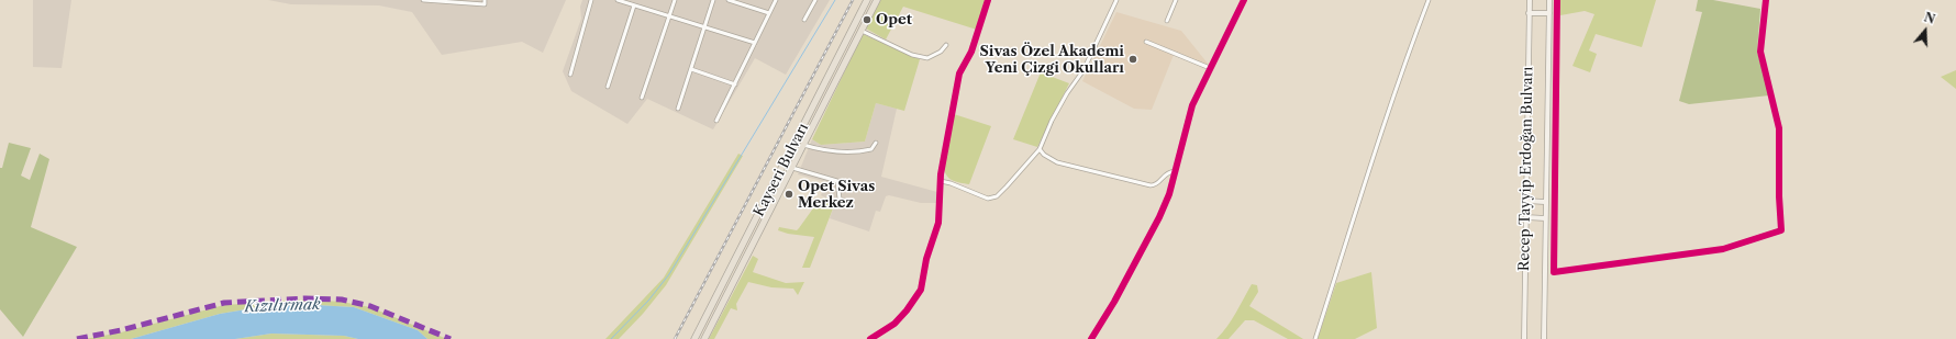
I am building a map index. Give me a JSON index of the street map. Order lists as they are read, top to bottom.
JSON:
{
  "streets": {
    "highway": ["Kayseri Bulvarı"],
    "street": ["Recep Tayyip Erdoğan Bulvarı"]
  },
  "water": ["Kızılırmak"],
  "places": ["Opet", "Sivas Özel Akademi Yeni Çizgi Okulları", "Opet Sivas Merkez"],
  "north": "top"
}
